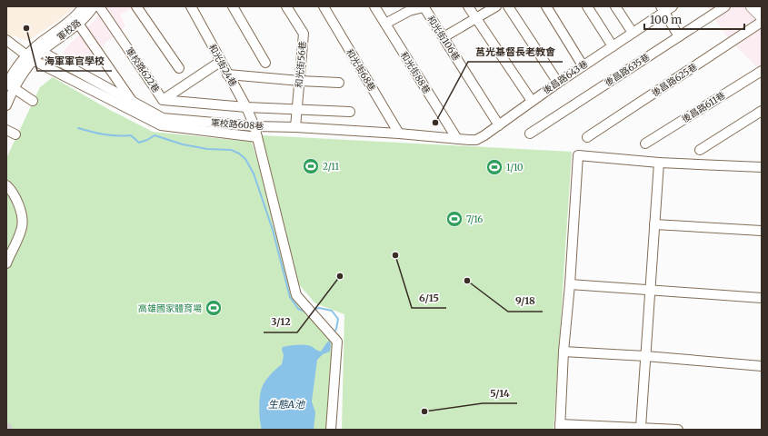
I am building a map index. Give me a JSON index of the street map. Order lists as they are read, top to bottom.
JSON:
{
  "streets": {
    "street": [
      "軍校路",
      "和光街106巷",
      "和光街56巷",
      "和光街24巷",
      "軍校路622巷",
      "和光街68巷",
      "後昌路635巷",
      "和光街88巷",
      "後昌路643巷",
      "後昌路625巷",
      "後昌路611巷",
      "軍校路608巷"
    ]
  },
  "crossings": [
    ["軍校路", "軍校路608巷"],
    ["和光街106巷", "後昌路643巷"],
    ["和光街56巷", "軍校路622巷"],
    ["和光街56巷", "軍校路608巷"],
    ["和光街24巷", "軍校路622巷"],
    ["和光街24巷", "軍校路608巷"],
    ["和光街68巷", "軍校路608巷"],
    ["和光街88巷", "後昌路643巷"],
    ["和光街88巷", "軍校路608巷"],
    ["後昌路643巷", "軍校路608巷"]
  ],
  "water": ["生態A池"],
  "places": {
    "other": [
      "海軍軍官學校",
      "莒光基督長老教會",
      "6/15",
      "3/12",
      "9/18",
      "5/14"
    ],
    "sports": [
      "2/11",
      "1/10",
      "7/16",
      "高雄國家體育場"
    ]
  },
  "scale_bar": "100 m"
}
